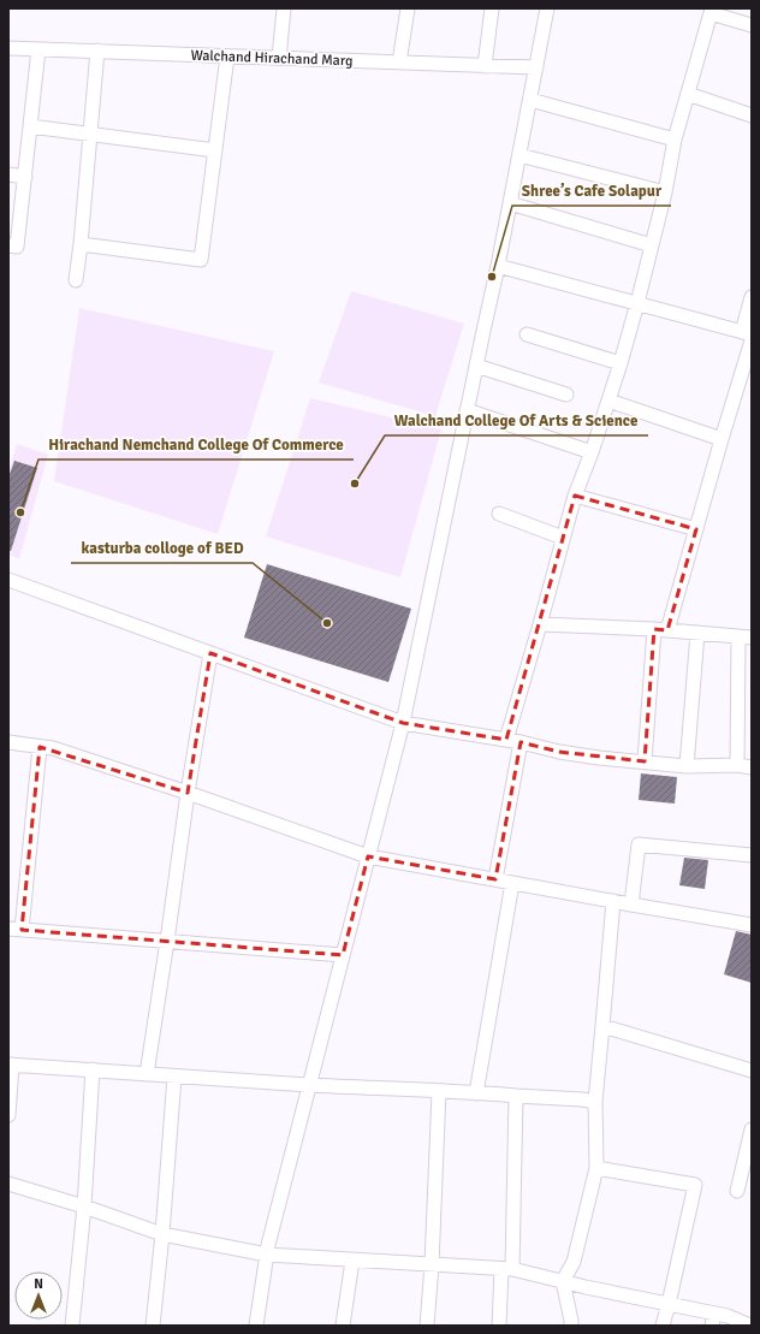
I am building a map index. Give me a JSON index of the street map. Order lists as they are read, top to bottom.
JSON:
{
  "streets": {
    "street": ["Walchand Hirachand Marg"]
  },
  "places": [
    "Shree’s Cafe Solapur",
    "Walchand College Of Arts & Science",
    "Hirachand Nemchand College Of Commerce",
    "kasturba colloge of BED"
  ],
  "north": "top"
}
